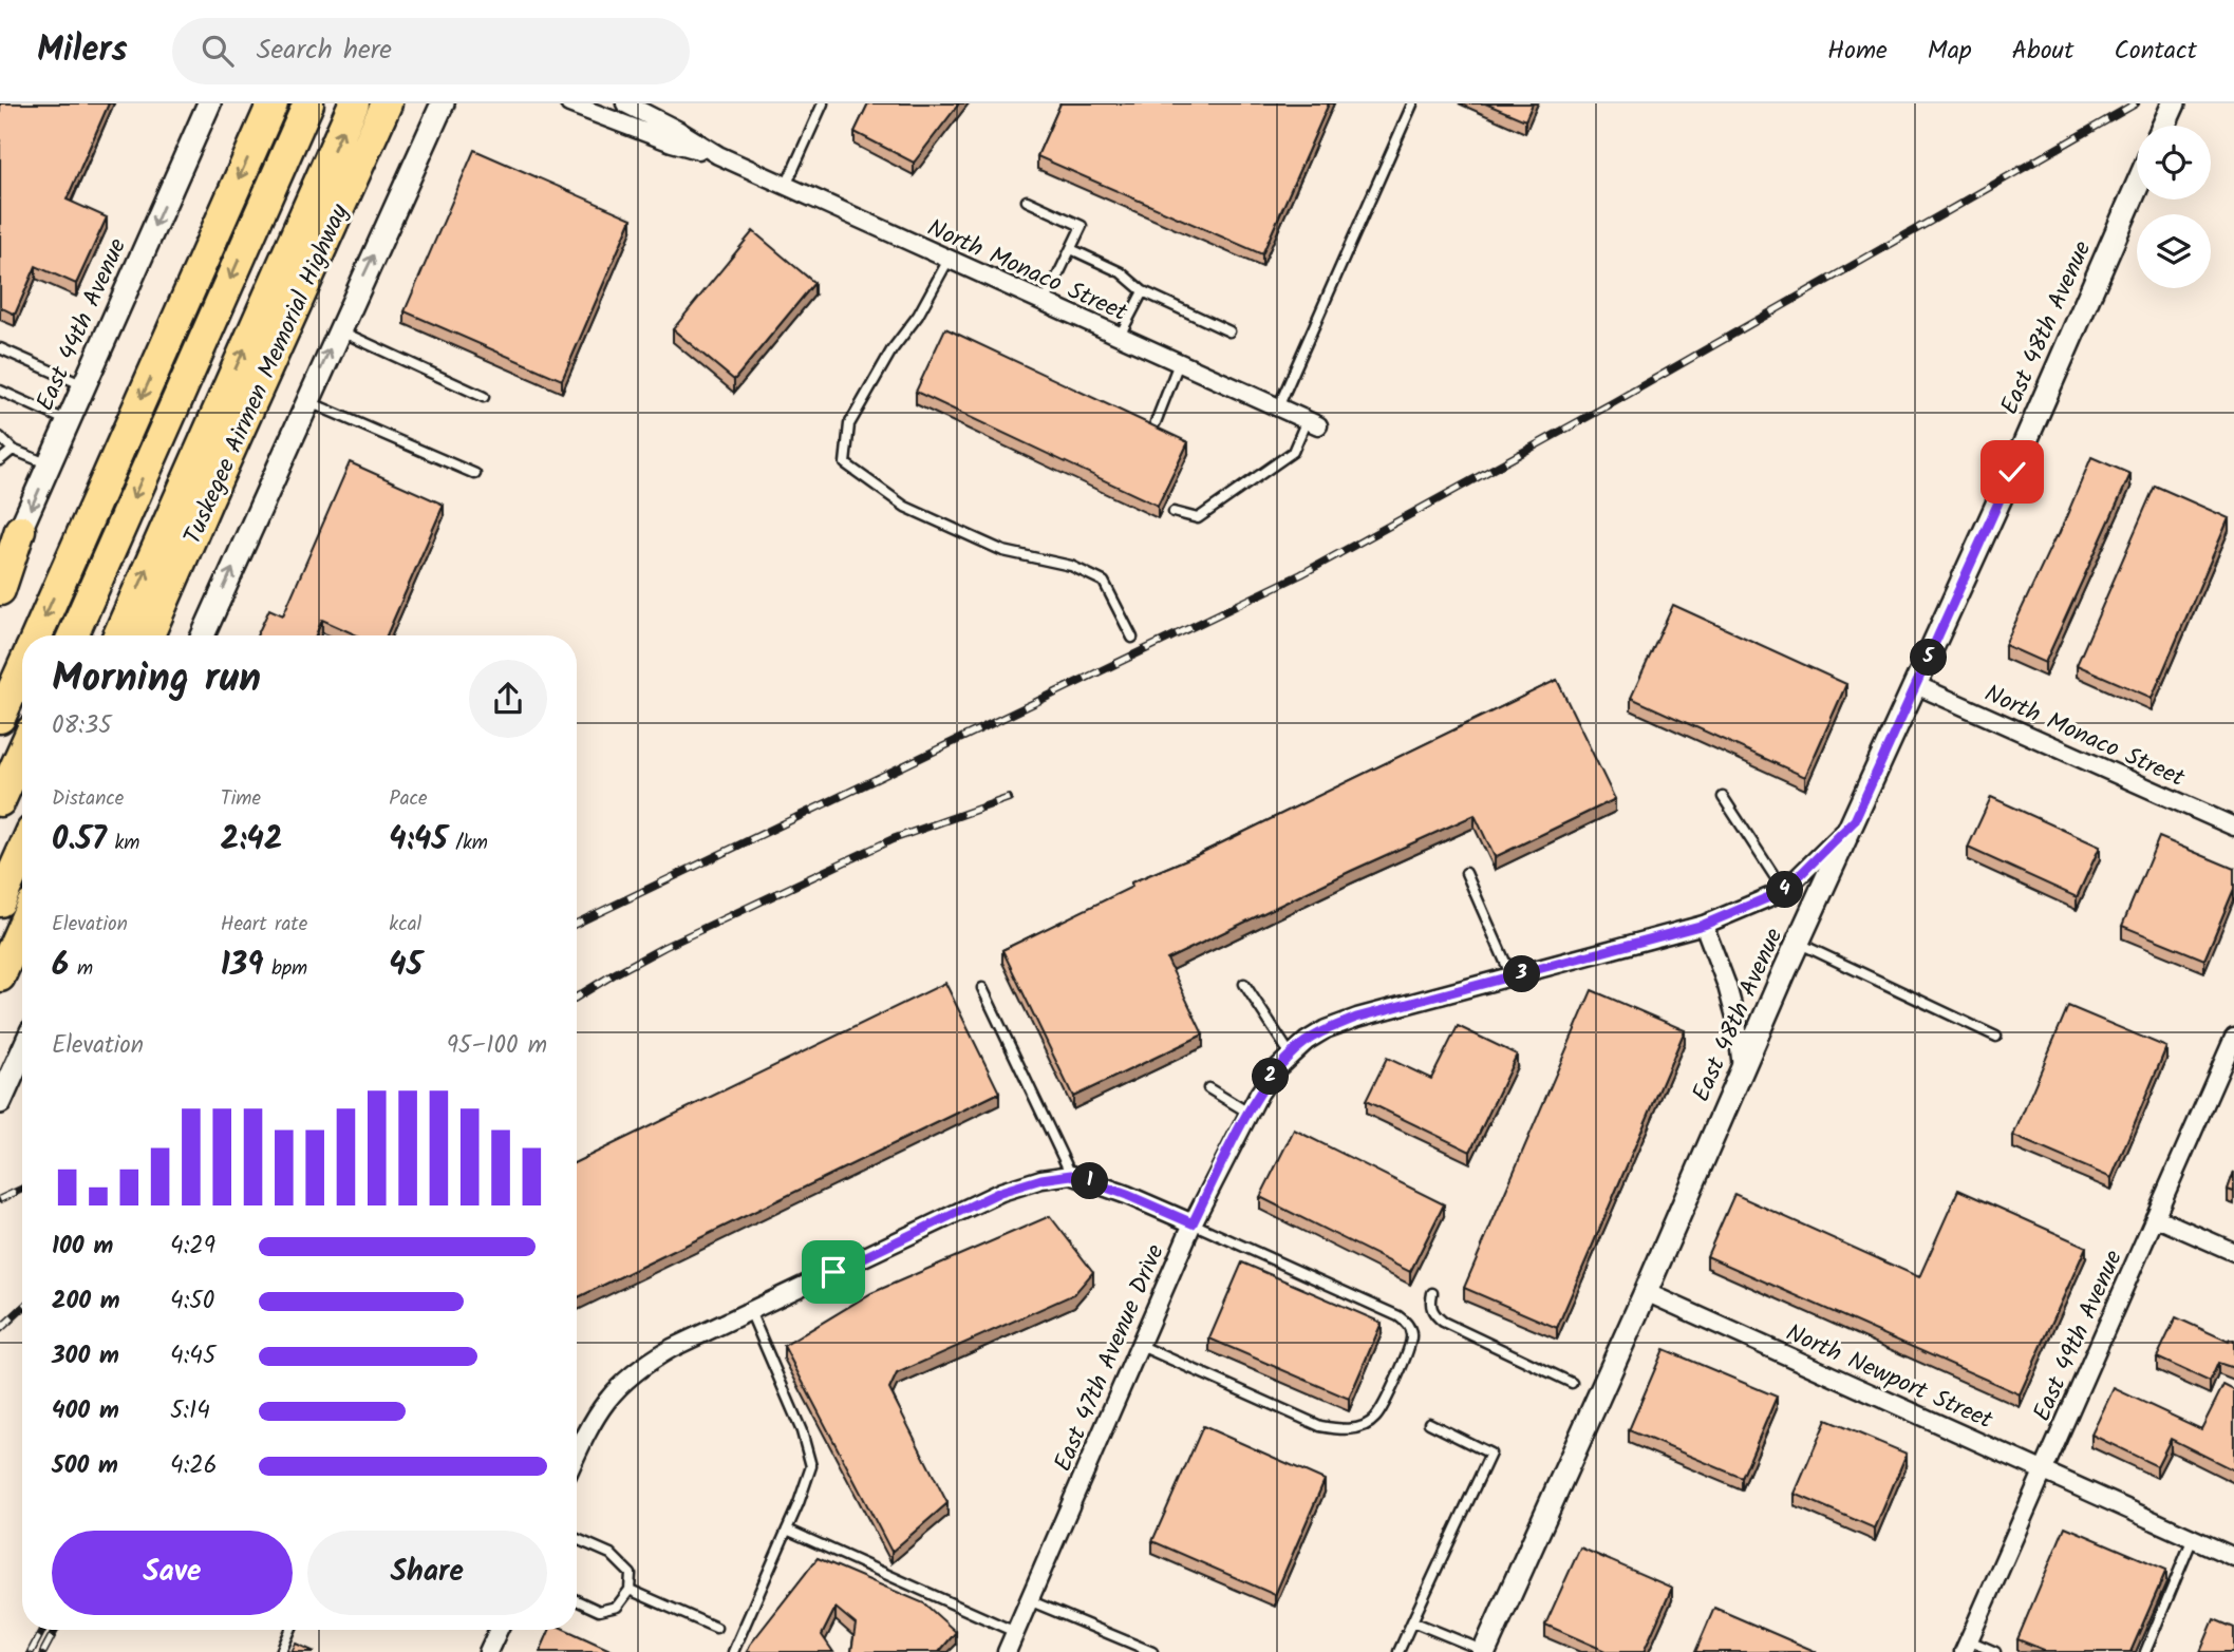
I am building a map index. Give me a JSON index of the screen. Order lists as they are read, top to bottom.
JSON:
{
  "streets": {
    "highway": ["Tuskegee Airmen Memorial Highway"],
    "street": [
      "North Monaco Street",
      "East 44th Avenue",
      "East 48th Avenue",
      "East 49th Avenue",
      "East 47th Avenue Drive",
      "North Newport Street"
    ]
  },
  "crossings": [
    ["North Monaco Street", "East 48th Avenue"],
    ["East 48th Avenue", "East 47th Avenue Drive"],
    ["East 48th Avenue", "North Newport Street"],
    ["East 49th Avenue", "North Newport Street"]
  ],
  "one_way": ["East 44th Avenue"],
  "page": {
    "header": "Milers",
    "search": "Search here",
    "nav": [
      "Home",
      "Map",
      "About",
      "Contact"
    ],
    "heading": ["Morning run", "08:35"],
    "pins": [
      "5",
      "4",
      "3",
      "2",
      "1"
    ],
    "stats": [
      ["Distance", "0.57 km"],
      ["Time", "2:42"],
      ["Pace", "4:45 /km"],
      ["Elevation", "6 m"],
      ["Heart rate", "139 bpm"],
      ["kcal", "45"]
    ],
    "chart": ["Elevation", "95–100 m"],
    "list": [
      {
        "name": "100 m",
        "note": "4:29"
      },
      {
        "name": "200 m",
        "note": "4:50"
      },
      {
        "name": "300 m",
        "note": "4:45"
      },
      {
        "name": "400 m",
        "note": "5:14"
      },
      {
        "name": "500 m",
        "note": "4:26"
      }
    ],
    "buttons": ["Save", "Share"]
  }
}
